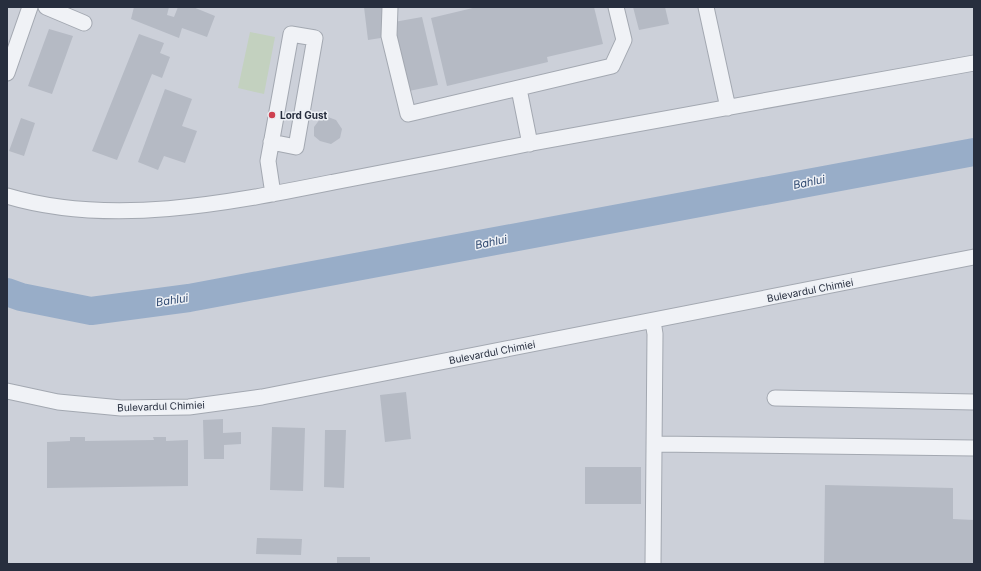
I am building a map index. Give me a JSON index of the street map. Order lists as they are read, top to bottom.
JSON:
{
  "streets": {
    "street": ["Bulevardul Chimiei"]
  },
  "water": ["Bahlui"],
  "places": ["Lord Gust"]
}
